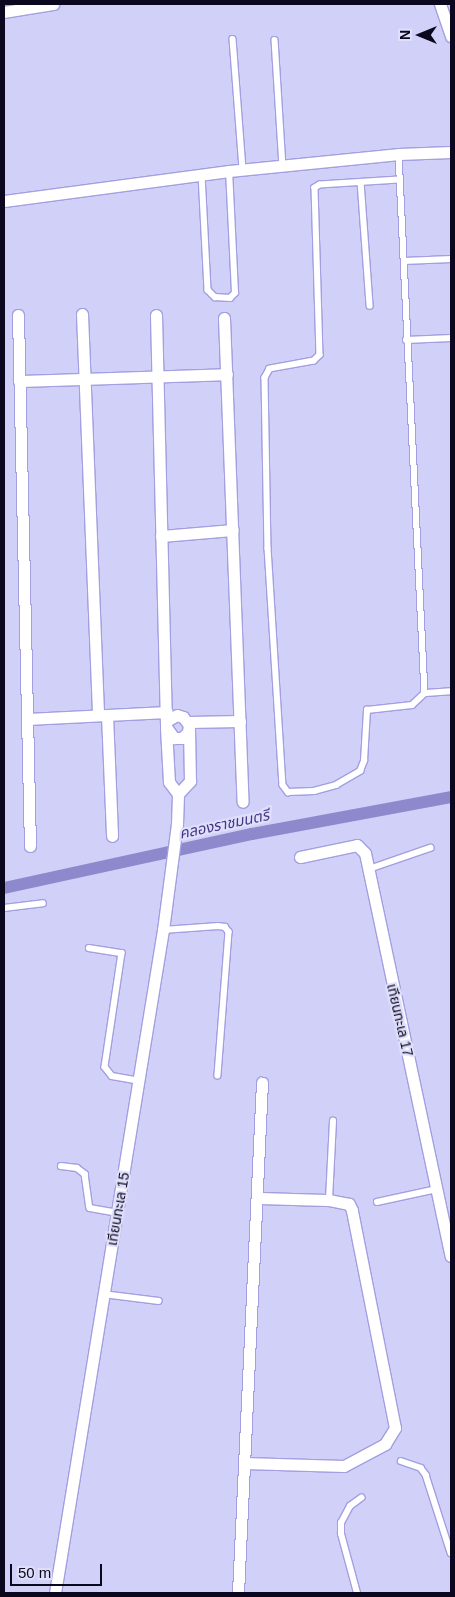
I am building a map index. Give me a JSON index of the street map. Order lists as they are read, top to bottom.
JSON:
{
  "streets": {
    "street": ["เทียนทะเล 17", "เทียนทะเล 15"]
  },
  "water": ["คลองราชมนตรี"],
  "scale_bar": "50 m",
  "north": "left"
}
